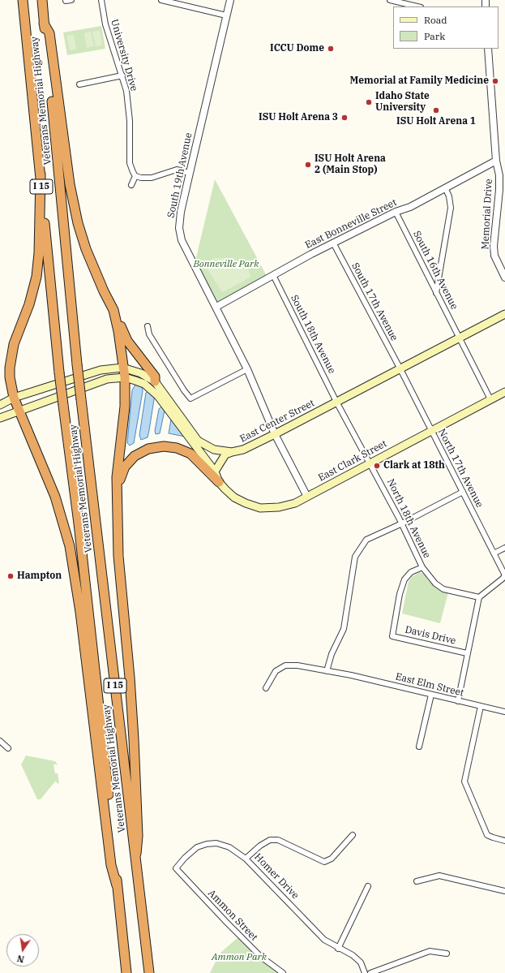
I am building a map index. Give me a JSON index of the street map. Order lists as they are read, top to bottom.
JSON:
{
  "streets": {
    "highway": ["Veterans Memorial Highway", "I 15"],
    "main road": ["East Center Street", "East Clark Street"],
    "street": [
      "University Drive",
      "South 19th Avenue",
      "Memorial Drive",
      "East Bonneville Street",
      "South 16th Avenue",
      "South 17th Avenue",
      "South 18th Avenue",
      "North 17th Avenue",
      "North 18th Avenue",
      "Davis Drive",
      "East Elm Street",
      "Homer Drive",
      "Ammon Street"
    ]
  },
  "crossings": [
    ["South 19th Avenue", "East Bonneville Street"],
    ["South 19th Avenue", "East Center Street"],
    ["South 19th Avenue", "East Clark Street"],
    ["Memorial Drive", "East Bonneville Street"],
    ["East Bonneville Street", "South 16th Avenue"],
    ["East Bonneville Street", "South 17th Avenue"],
    ["East Bonneville Street", "South 18th Avenue"],
    ["South 16th Avenue", "East Center Street"],
    ["South 16th Avenue", "East Clark Street"],
    ["South 17th Avenue", "East Center Street"],
    ["South 17th Avenue", "North 17th Avenue"],
    ["South 18th Avenue", "East Center Street"],
    ["South 18th Avenue", "North 18th Avenue"],
    ["East Center Street", "North 17th Avenue"],
    ["East Center Street", "North 18th Avenue"],
    ["East Clark Street", "North 17th Avenue"],
    ["East Clark Street", "North 18th Avenue"],
    ["North 18th Avenue", "Davis Drive"],
    ["Homer Drive", "Ammon Street"]
  ],
  "parks": ["Bonneville Park", "Ammon Park"],
  "places": [
    "ICCU Dome",
    "Memorial at Family Medicine",
    "Idaho State University",
    "ISU Holt Arena 1",
    "ISU Holt Arena 3",
    "ISU Holt Arena 2 (Main Stop)",
    "Clark at 18th",
    "Hampton"
  ],
  "legend": ["Road", "Park"],
  "north": "bottom"
}
